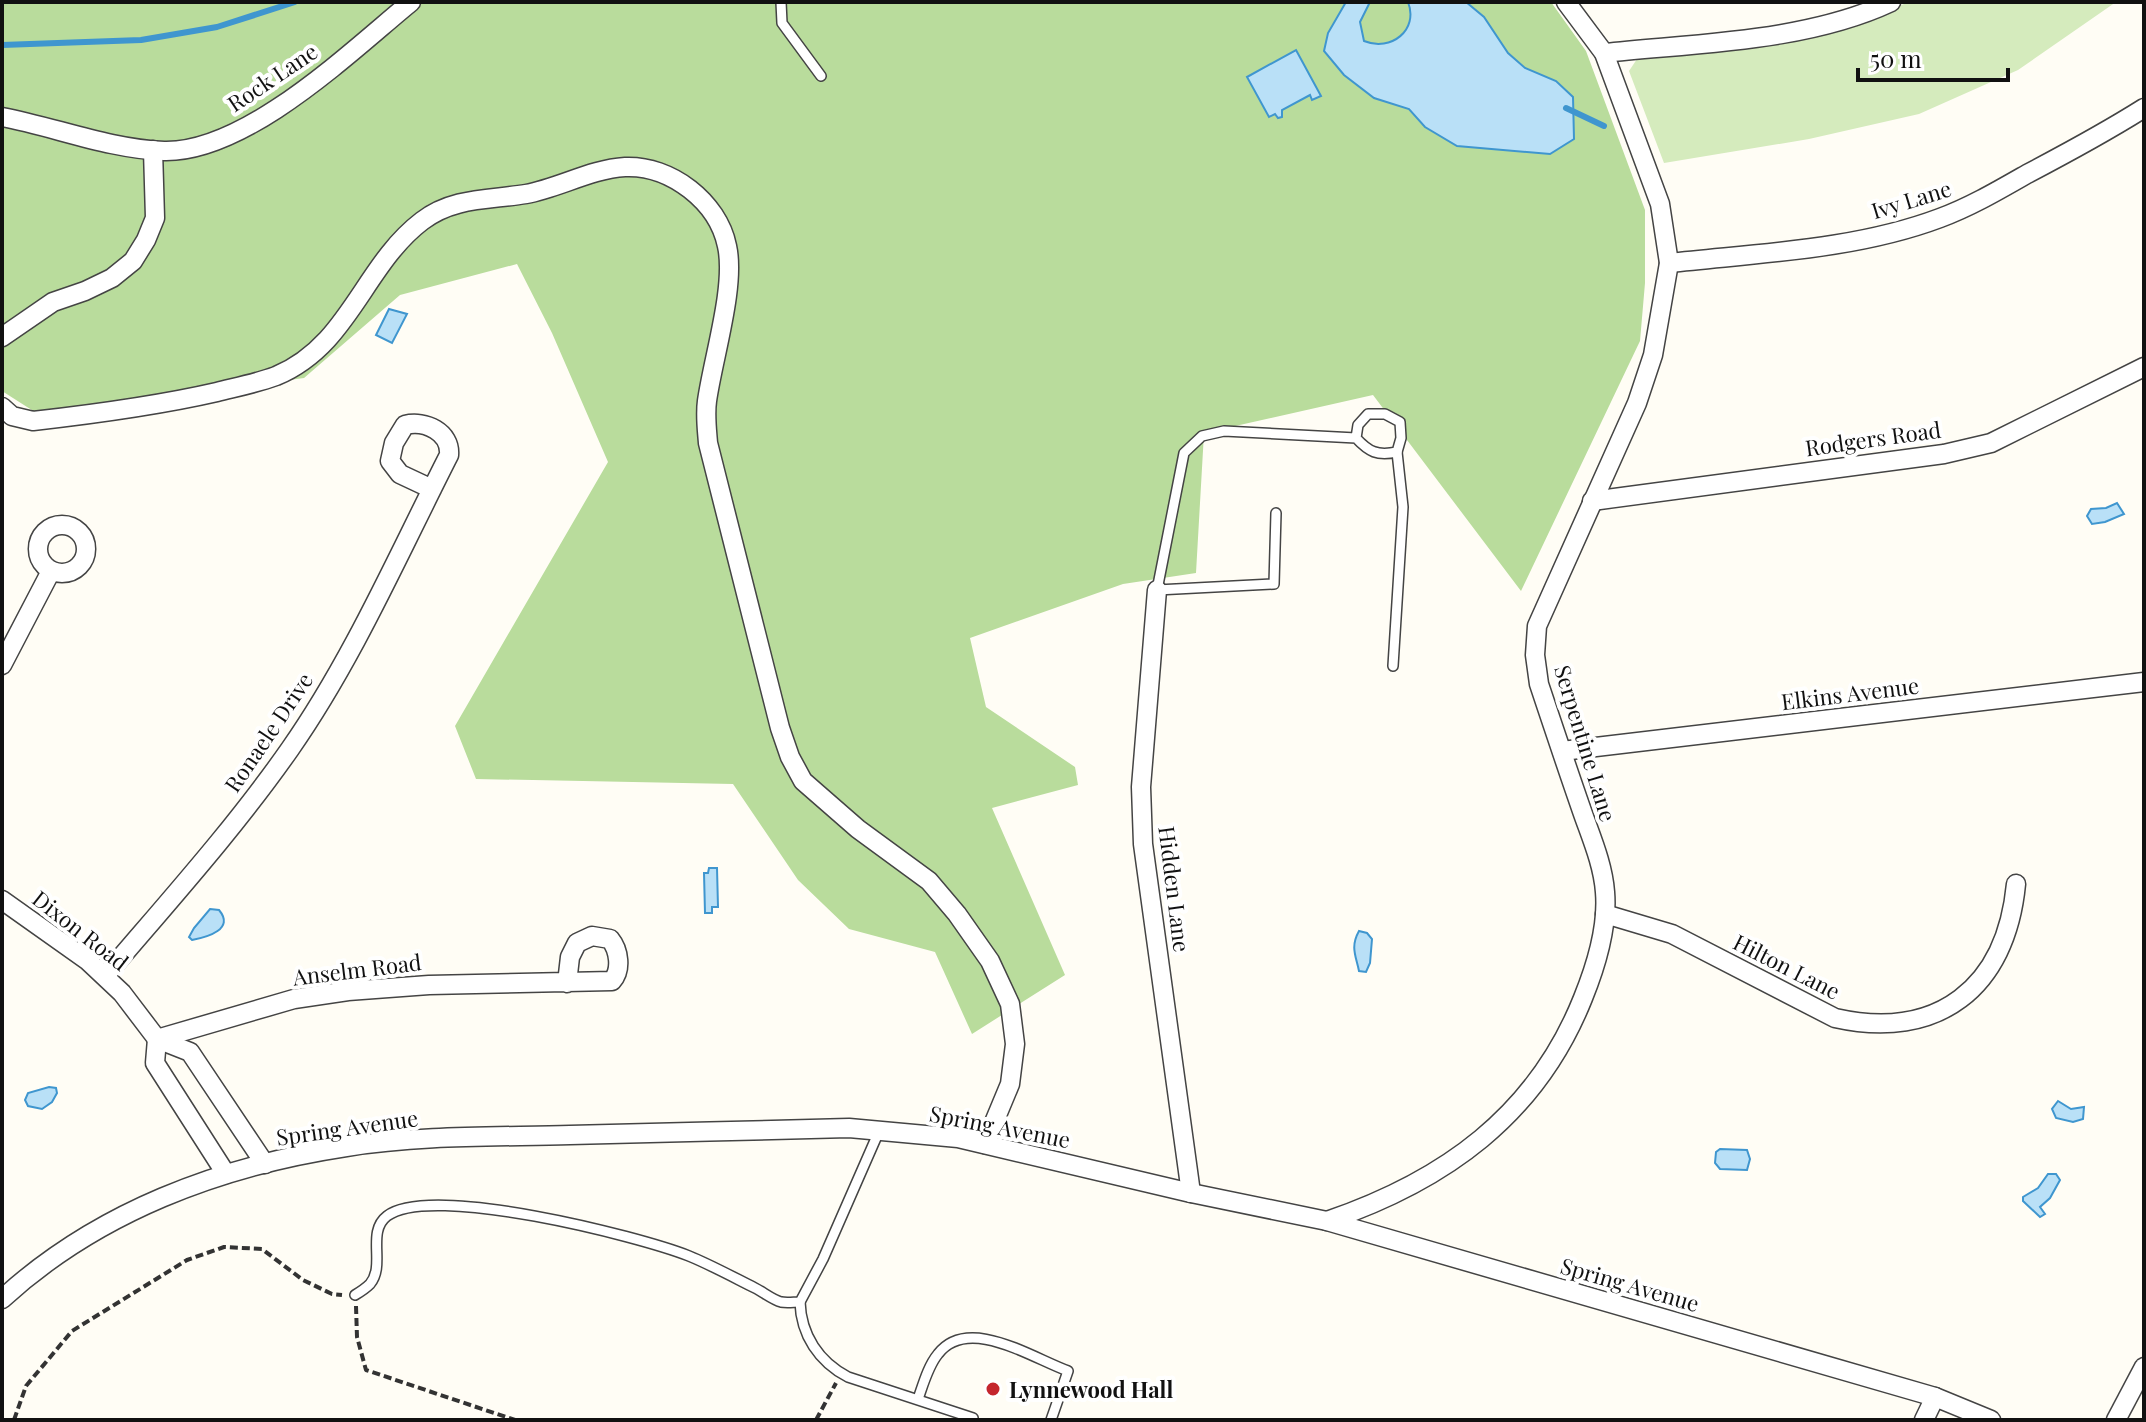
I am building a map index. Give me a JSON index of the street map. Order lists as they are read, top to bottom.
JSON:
{
  "streets": {
    "street": [
      "Rock Lane",
      "Ivy Lane",
      "Rodgers Road",
      "Elkins Avenue",
      "Ronaele Drive",
      "Serpentine Lane",
      "Hidden Lane",
      "Dixon Road",
      "Hilton Lane",
      "Anselm Road",
      "Spring Avenue"
    ]
  },
  "crossings": [
    ["Ivy Lane", "Serpentine Lane"],
    ["Rodgers Road", "Serpentine Lane"],
    ["Elkins Avenue", "Serpentine Lane"],
    ["Ronaele Drive", "Dixon Road"],
    ["Serpentine Lane", "Hilton Lane"],
    ["Serpentine Lane", "Spring Avenue"],
    ["Hidden Lane", "Spring Avenue"],
    ["Dixon Road", "Anselm Road"],
    ["Dixon Road", "Spring Avenue"]
  ],
  "places": ["Lynnewood Hall"],
  "scale_bar": "50 m"
}
